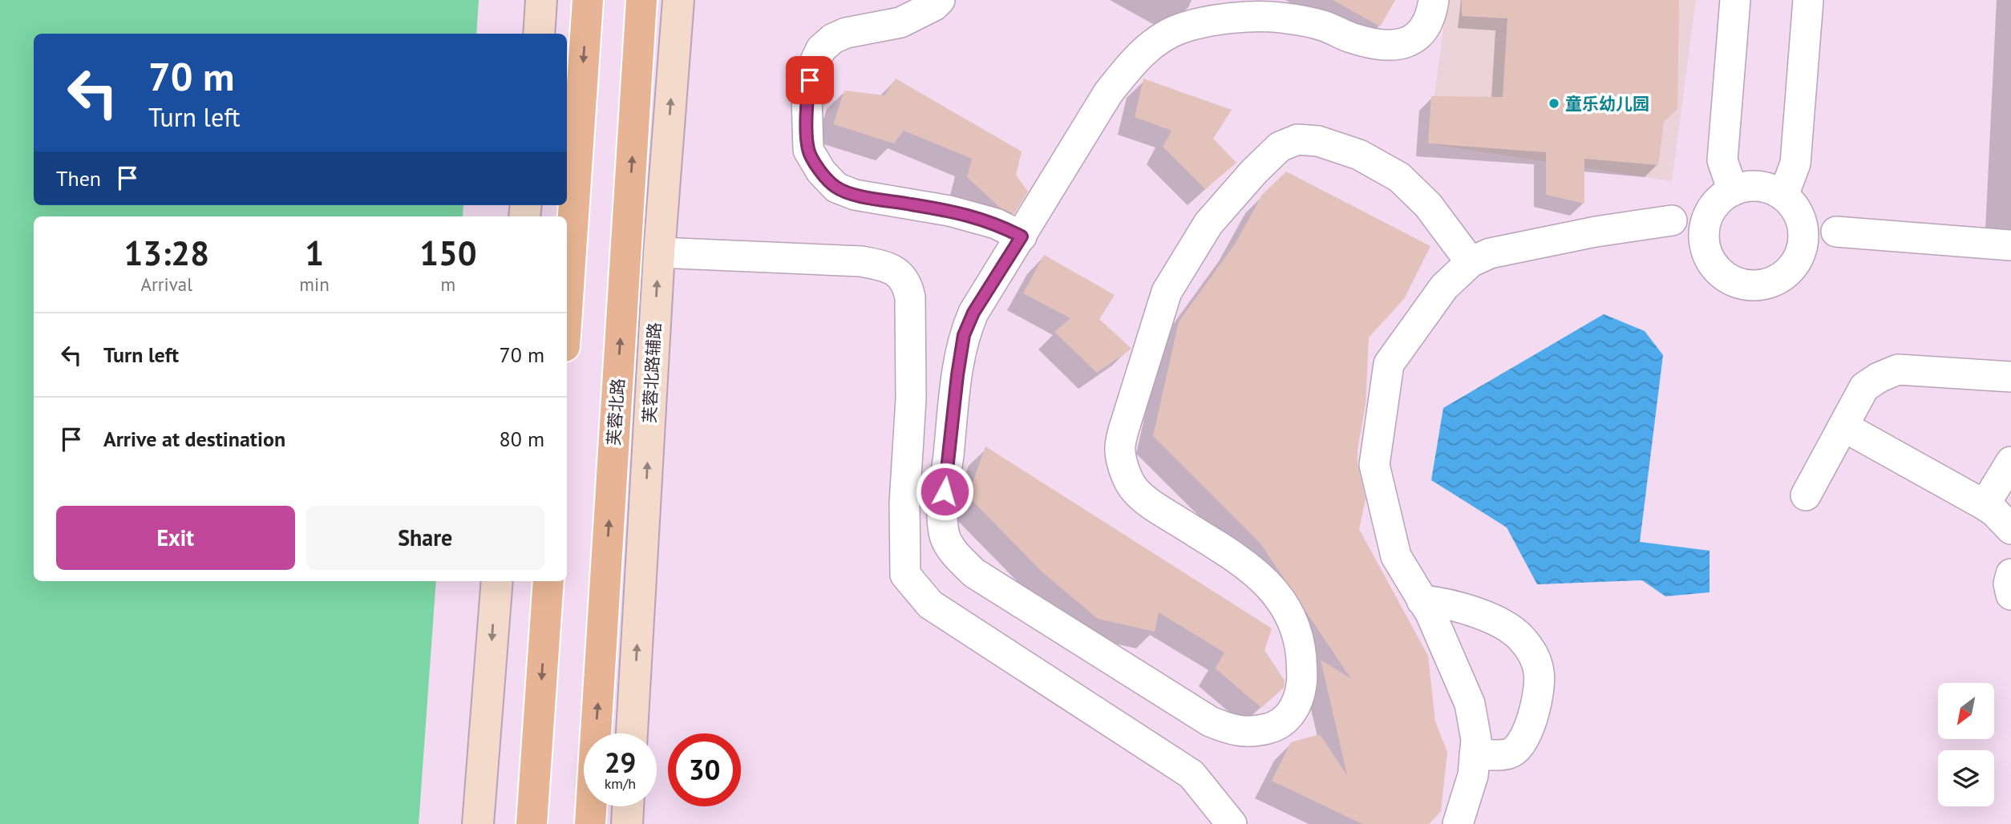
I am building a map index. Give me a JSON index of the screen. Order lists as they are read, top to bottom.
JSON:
{
  "streets": {
    "main road": ["芙蓉北路辅路", "芙蓉北路"]
  },
  "places": ["童乐幼儿园"],
  "north": "bottom left",
  "page": {
    "turn": ["70 m", "Turn left"],
    "then": "Then",
    "eta": [
      "13:28",
      "Arrival",
      "1",
      "min",
      "150",
      "m"
    ],
    "list": [
      {
        "name": "Turn left",
        "value": "70 m"
      },
      {
        "name": "Arrive at destination",
        "value": "80 m"
      }
    ],
    "buttons": ["Exit", "Share"],
    "speed": "29 km/h",
    "limit": "30"
  }
}
